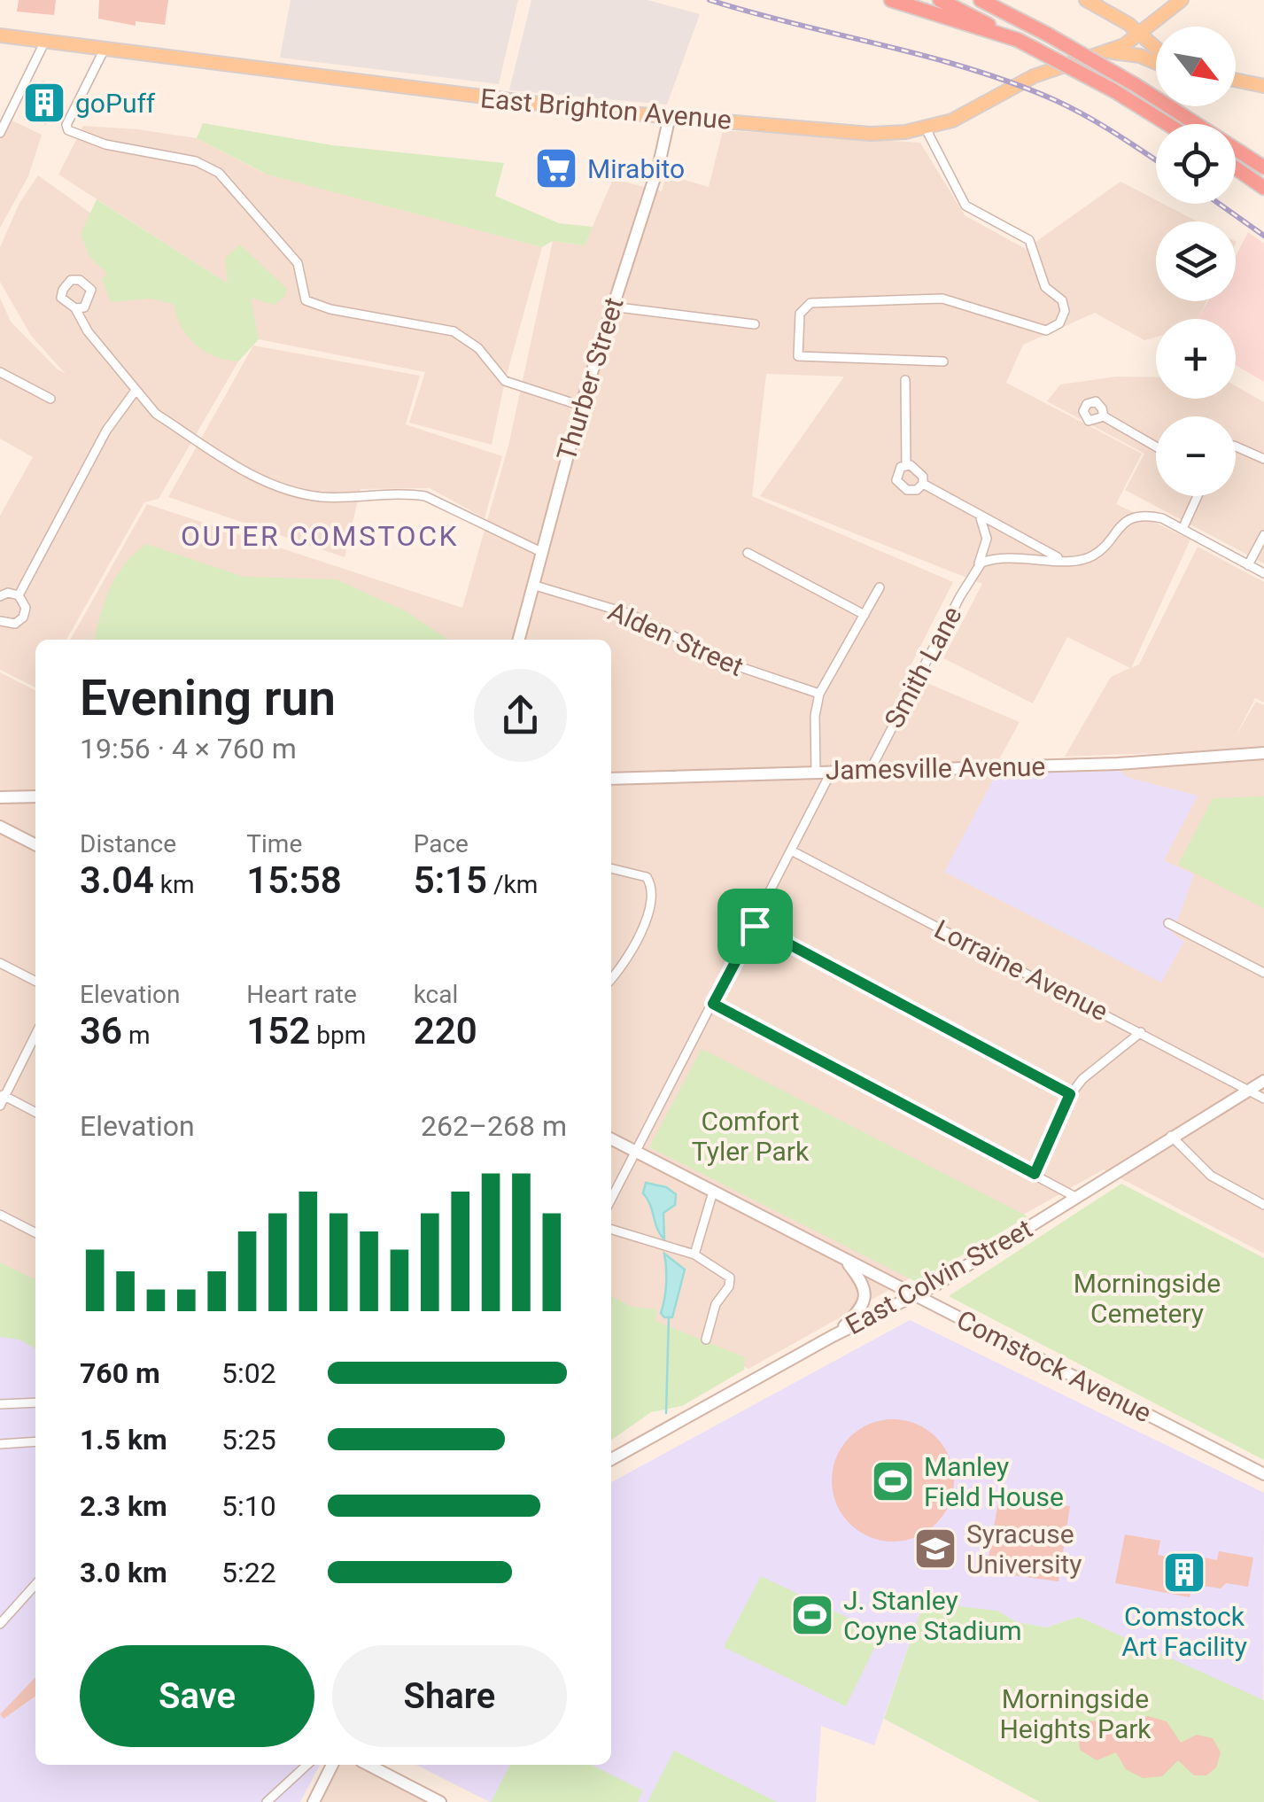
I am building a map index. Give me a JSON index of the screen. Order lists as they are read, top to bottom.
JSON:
{
  "streets": {
    "main road": ["East Brighton Avenue"],
    "street": [
      "Thurber Street",
      "Alden Street",
      "Smith Lane",
      "Jamesville Avenue",
      "Lorraine Avenue",
      "East Colvin Street",
      "Comstock Avenue"
    ]
  },
  "crossings": [
    ["East Brighton Avenue", "Thurber Street"],
    ["Thurber Street", "Alden Street"],
    ["Smith Lane", "Jamesville Avenue"],
    ["Lorraine Avenue", "East Colvin Street"],
    ["East Colvin Street", "Comstock Avenue"]
  ],
  "districts": ["OUTER COMSTOCK"],
  "parks": ["Comfort Tyler Park", "Morningside Cemetery", "Morningside Heights Park"],
  "places": {
    "building": ["goPuff", "Comstock Art Facility"],
    "supermarket": ["Mirabito"],
    "sports": ["Manley Field House", "J. Stanley Coyne Stadium"],
    "school or university": ["Syracuse University"]
  },
  "north": "bottom right",
  "page": {
    "map_buttons": ["+", "−"],
    "heading": ["Evening run", "19:56 · 4 × 760 m"],
    "stats": [
      ["Distance", "3.04 km"],
      ["Time", "15:58"],
      ["Pace", "5:15 /km"],
      ["Elevation", "36 m"],
      ["Heart rate", "152 bpm"],
      ["kcal", "220"]
    ],
    "chart": ["Elevation", "262–268 m"],
    "list": [
      {
        "name": "760 m",
        "note": "5:02"
      },
      {
        "name": "1.5 km",
        "note": "5:25"
      },
      {
        "name": "2.3 km",
        "note": "5:10"
      },
      {
        "name": "3.0 km",
        "note": "5:22"
      }
    ],
    "buttons": ["Save", "Share"]
  }
}
